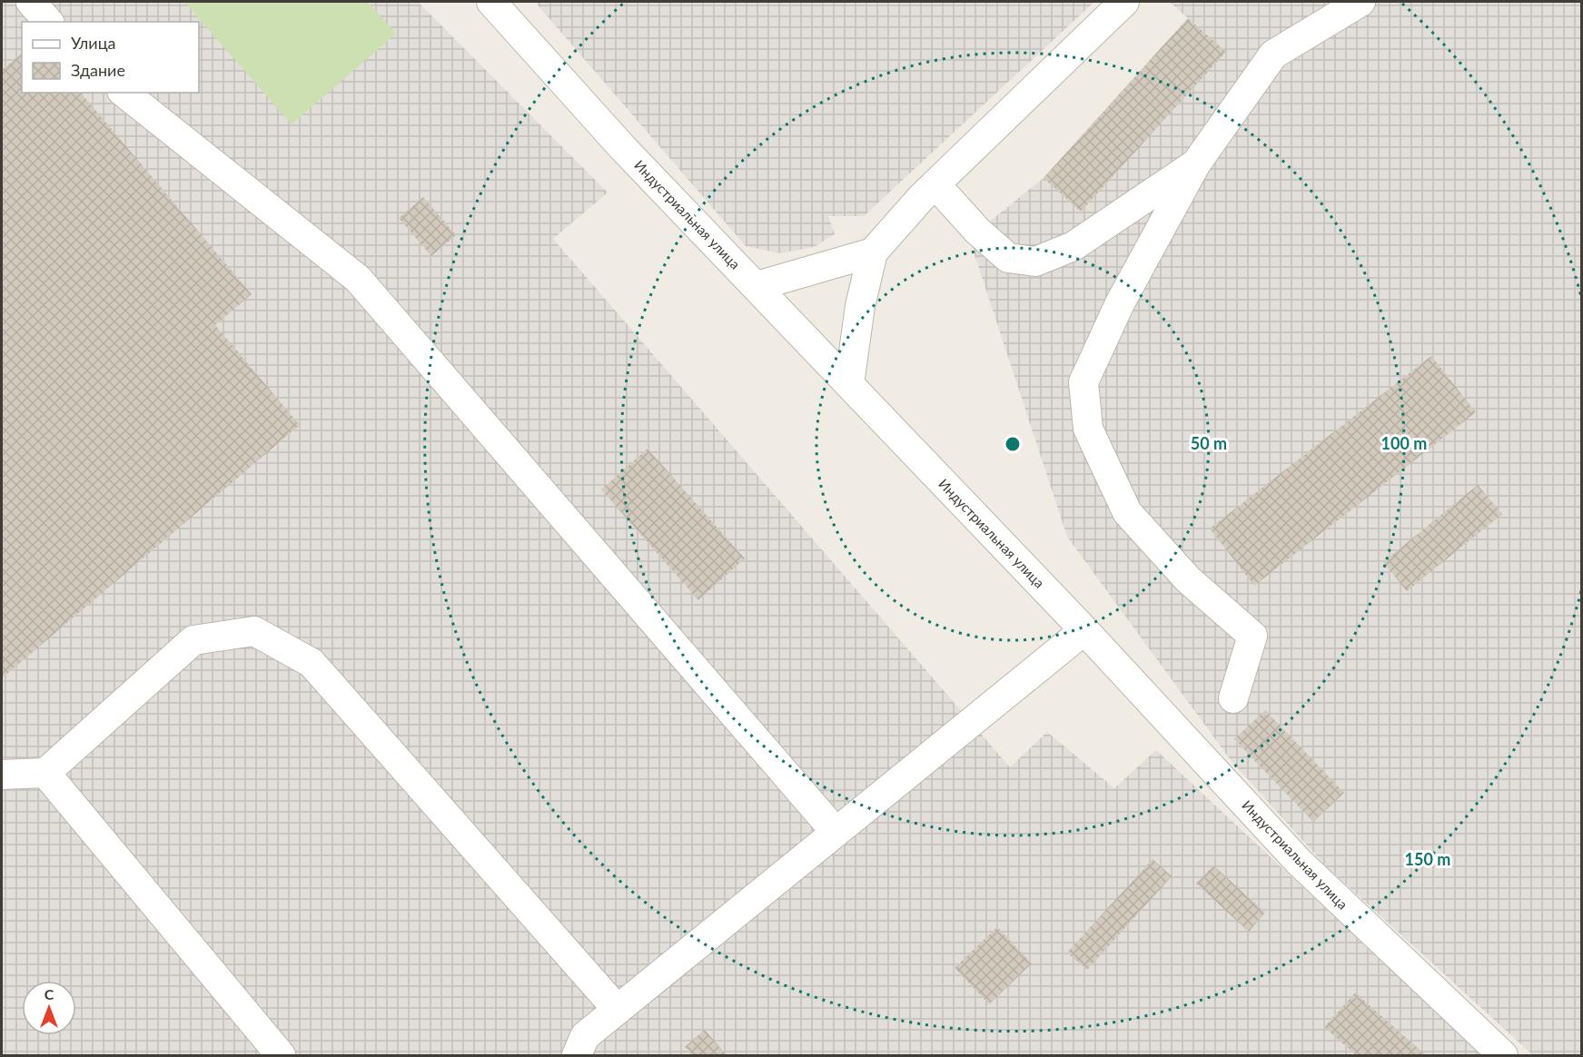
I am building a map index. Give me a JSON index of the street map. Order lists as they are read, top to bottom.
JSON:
{
  "streets": {
    "street": ["Индустриальная улица"]
  },
  "legend": ["Улица", "Здание"],
  "north": "top",
  "rings": ["50 m", "100 m", "150 m"]
}
